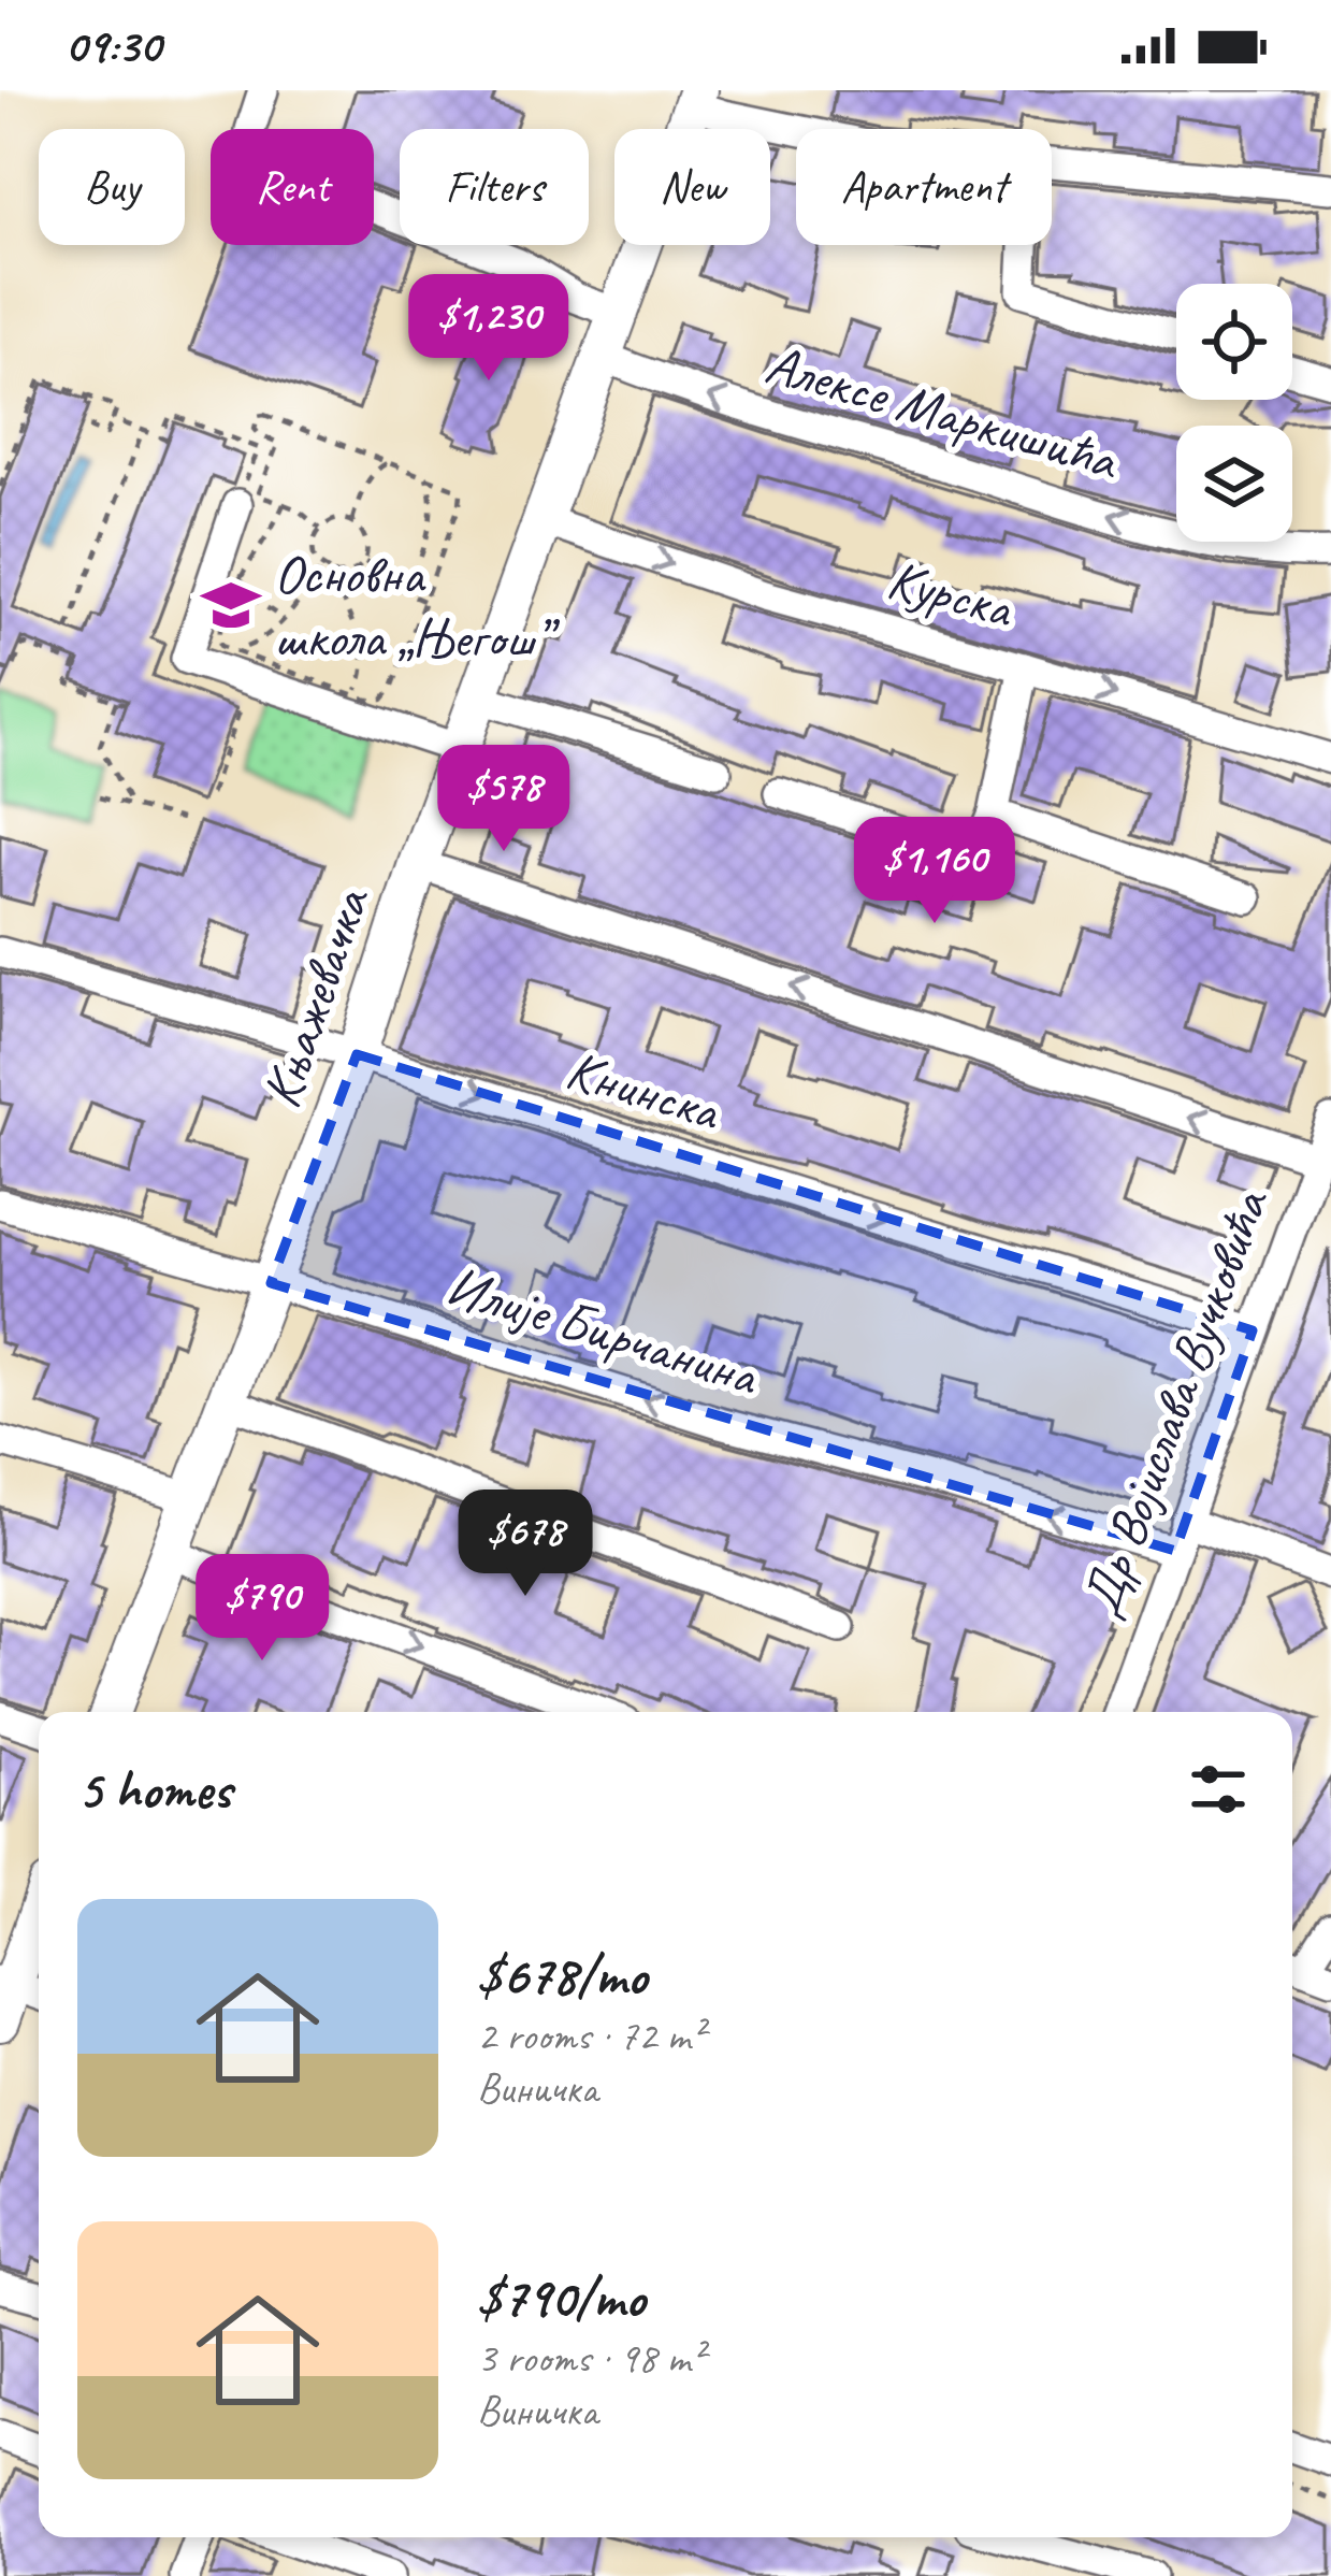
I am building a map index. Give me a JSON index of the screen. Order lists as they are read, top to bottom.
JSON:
{
  "streets": {
    "main road": ["Књажевачка"],
    "street": [
      "Алексе Маркишића",
      "Курска",
      "Книнска",
      "Илије Бирчанина",
      "Др Војислава Вучковића"
    ]
  },
  "crossings": [
    ["Алексе Маркишића", "Књажевачка"],
    ["Курска", "Књажевачка"],
    ["Књажевачка", "Книнска"],
    ["Књажевачка", "Илије Бирчанина"],
    ["Книнска", "Др Војислава Вучковића"],
    ["Илије Бирчанина", "Др Војислава Вучковића"]
  ],
  "one_way": ["Алексе Маркишића"],
  "places": {
    "school or university": ["Основна школа „Његош”"]
  },
  "page": {
    "status": "09:30",
    "chip": [
      "Buy",
      "Rent",
      "Filters",
      "New",
      "Apartment"
    ],
    "price": [
      "$1,230",
      "$578",
      "$1,160",
      "$678",
      "$790"
    ],
    "heading": "5 homes",
    "list": [
      {
        "name": "$678/mo",
        "note": "2 rooms · 72 m² · Виничка"
      },
      {
        "name": "$790/mo",
        "note": "3 rooms · 98 m² · Виничка"
      }
    ]
  }
}
